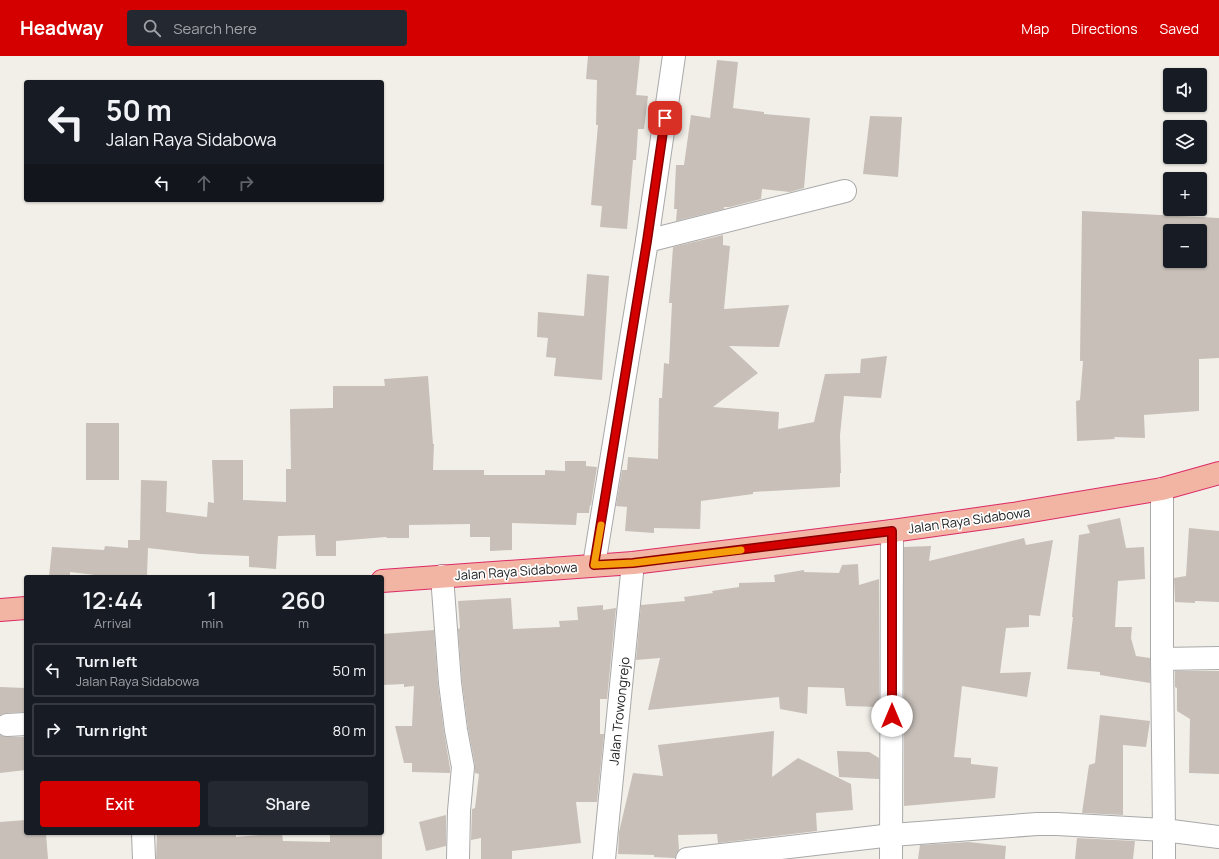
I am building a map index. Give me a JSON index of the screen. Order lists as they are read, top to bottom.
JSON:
{
  "streets": {
    "highway": ["Jalan Raya Sidabowa"],
    "street": ["Jalan Trowongrejo"]
  },
  "crossings": [
    ["Jalan Raya Sidabowa", "Jalan Trowongrejo"]
  ],
  "page": {
    "header": "Headway",
    "search": "Search here",
    "nav": ["Map", "Directions", "Saved"],
    "map_buttons": ["+", "−"],
    "turn": ["50 m", "Jalan Raya Sidabowa"],
    "eta": [
      "12:44",
      "Arrival",
      "1",
      "min",
      "260",
      "m"
    ],
    "list": [
      {
        "name": "Turn left",
        "note": "Jalan Raya Sidabowa",
        "value": "50 m"
      },
      {
        "name": "Turn right",
        "value": "80 m"
      }
    ],
    "buttons": ["Exit", "Share"]
  }
}
